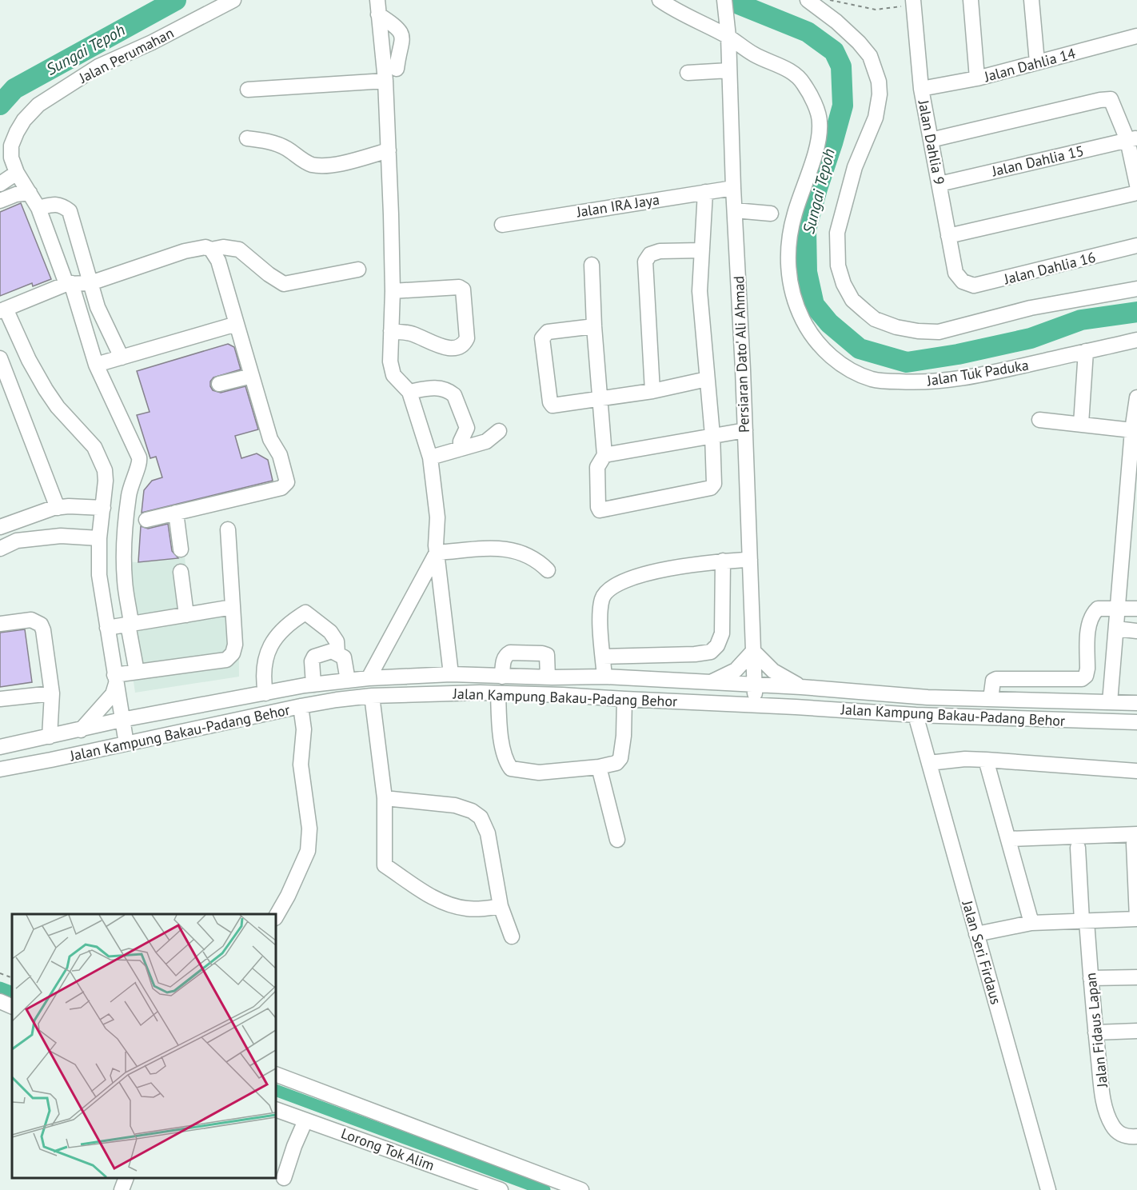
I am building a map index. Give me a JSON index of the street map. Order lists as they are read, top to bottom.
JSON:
{
  "streets": {
    "street": [
      "Jalan Perumahan",
      "Jalan Dahlia 14",
      "Jalan Dahlia 9",
      "Jalan Dahlia 15",
      "Jalan IRA Jaya",
      "Jalan Dahlia 16",
      "Persiaran Dato' Ali Ahmad",
      "Jalan Tuk Paduka",
      "Jalan Kampung Bakau-Padang Behor",
      "Jalan Seri Firdaus",
      "Jalan Fidaus Lapan",
      "Lorong Tok Alim"
    ]
  },
  "crossings": [
    ["Jalan Dahlia 14", "Jalan Dahlia 9"],
    ["Jalan Dahlia 9", "Jalan Dahlia 15"],
    ["Jalan Dahlia 9", "Jalan Dahlia 16"],
    ["Jalan IRA Jaya", "Persiaran Dato' Ali Ahmad"],
    ["Persiaran Dato' Ali Ahmad", "Jalan Tuk Paduka"],
    ["Persiaran Dato' Ali Ahmad", "Jalan Kampung Bakau-Padang Behor"],
    ["Jalan Kampung Bakau-Padang Behor", "Jalan Seri Firdaus"]
  ],
  "water": ["Sungai Tepoh"]
}
